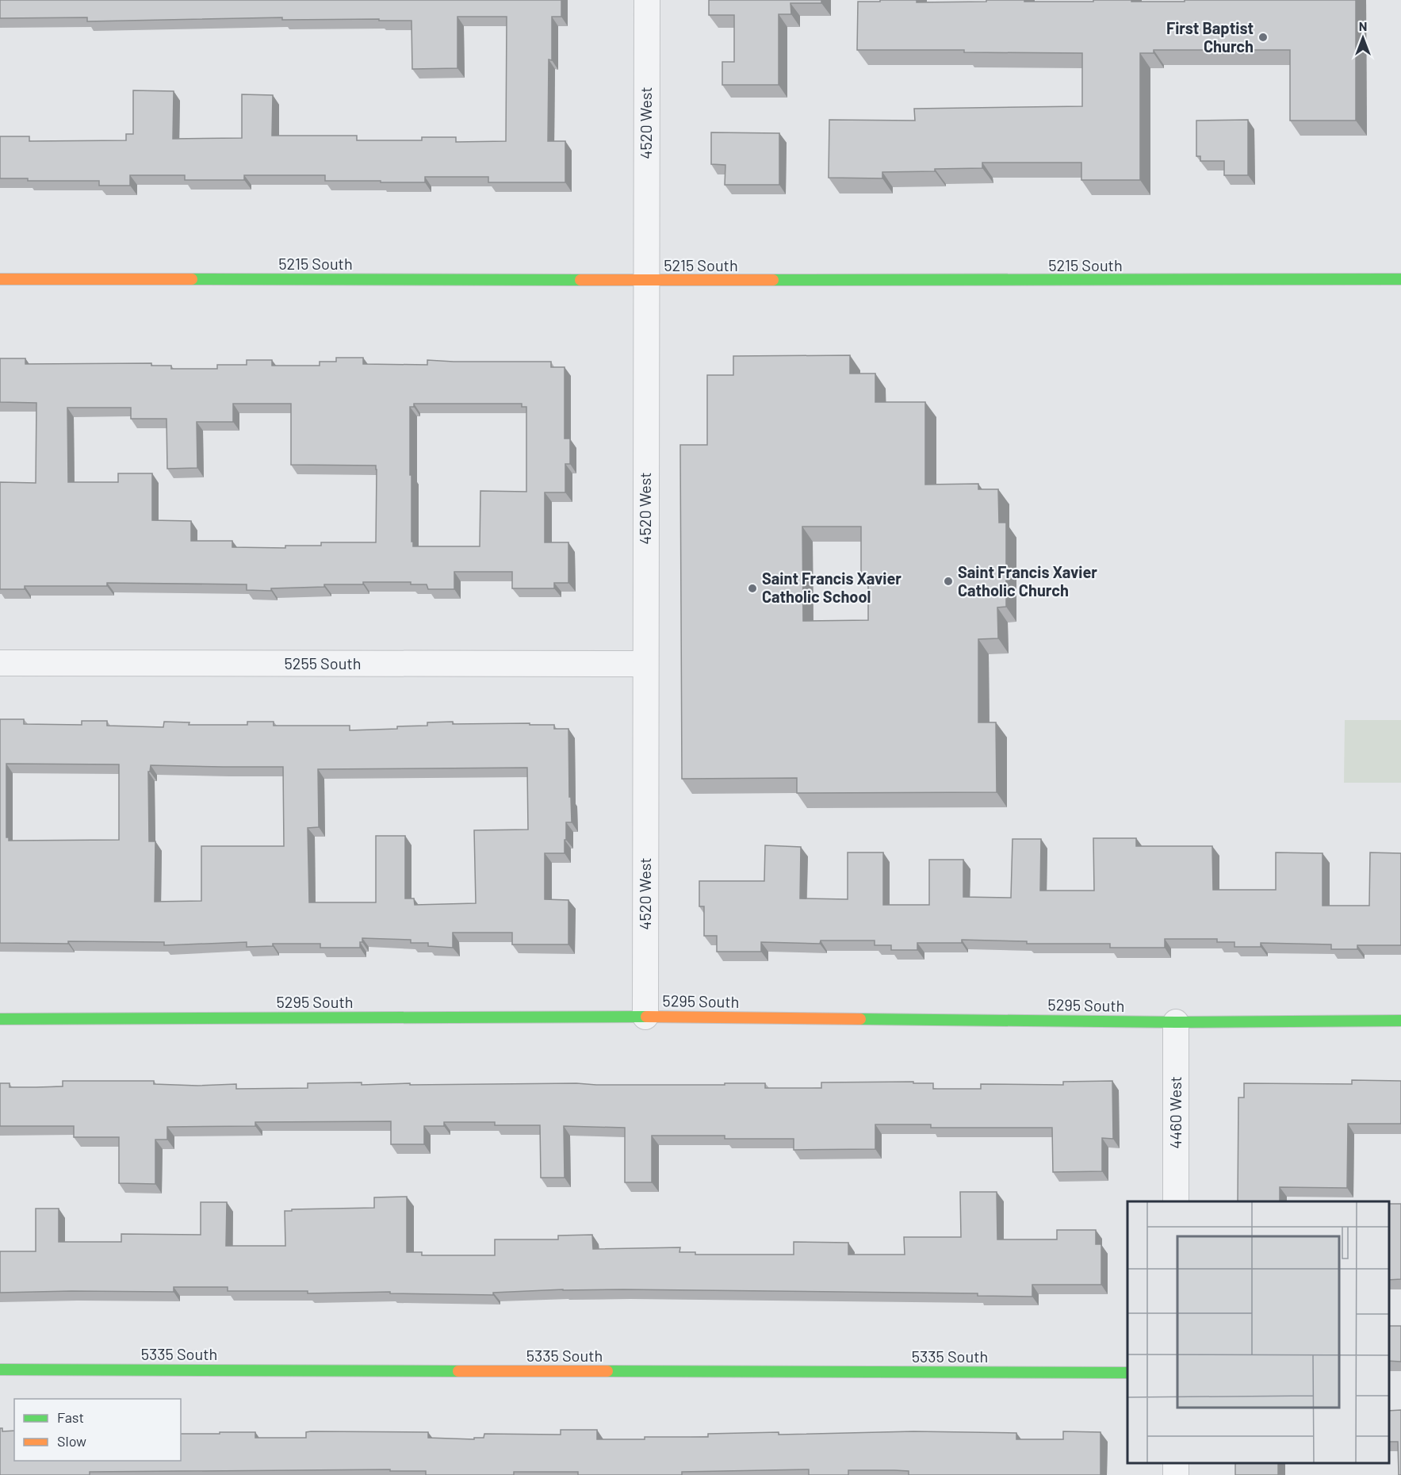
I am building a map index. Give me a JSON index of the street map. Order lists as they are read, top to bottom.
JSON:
{
  "streets": {
    "street": [
      "4520 West",
      "5215 South",
      "5255 South",
      "5295 South",
      "4460 West",
      "5335 South"
    ]
  },
  "crossings": [
    ["4520 West", "5215 South"],
    ["4520 West", "5255 South"],
    ["4520 West", "5295 South"],
    ["5295 South", "4460 West"]
  ],
  "places": ["First Baptist Church", "Saint Francis Xavier Catholic Church", "Saint Francis Xavier Catholic School"],
  "legend": ["Fast", "Slow"],
  "north": "top"
}
